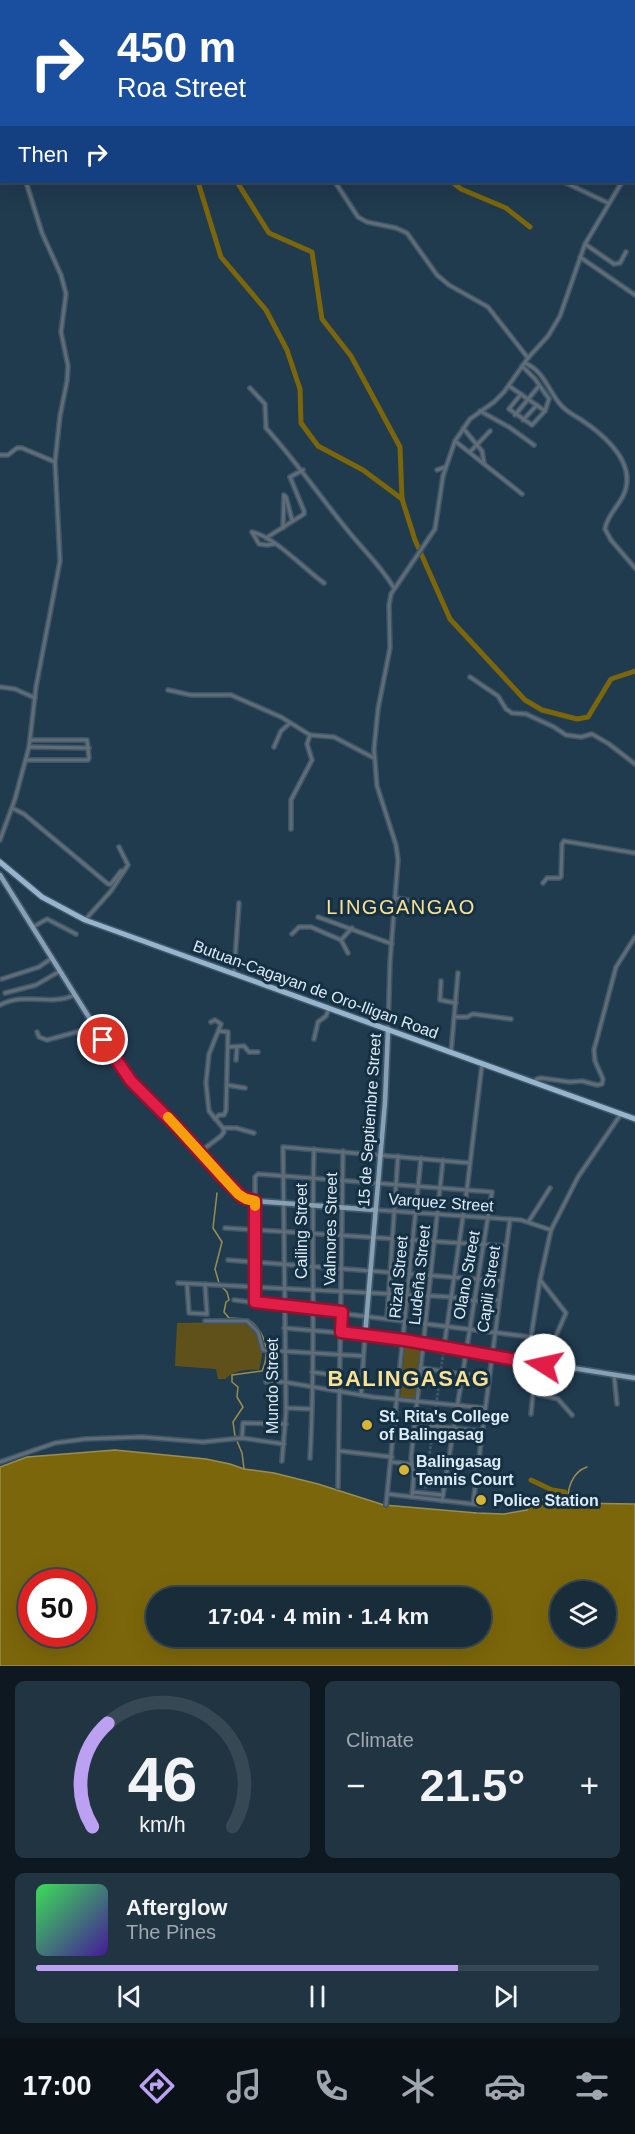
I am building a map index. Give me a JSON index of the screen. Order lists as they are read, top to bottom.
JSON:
{
  "streets": {
    "highway": ["Butuan-Cagayan de Oro-Iligan Road"],
    "main road": ["15 de Septiembre Street", "Varquez Street"],
    "street": [
      "Valmores Street",
      "Cailing Street",
      "Ludeña Street",
      "Olano Street",
      "Rizal Street",
      "Capili Street",
      "Mundo Street"
    ]
  },
  "crossings": [
    ["Butuan-Cagayan de Oro-Iligan Road", "15 de Septiembre Street"],
    ["15 de Septiembre Street", "Varquez Street"],
    ["Varquez Street", "Valmores Street"],
    ["Varquez Street", "Cailing Street"],
    ["Varquez Street", "Ludeña Street"],
    ["Varquez Street", "Olano Street"],
    ["Varquez Street", "Rizal Street"],
    ["Varquez Street", "Capili Street"],
    ["Varquez Street", "Mundo Street"],
    ["Cailing Street", "Mundo Street"]
  ],
  "districts": ["LINGGANGAO", "BALINGASAG"],
  "places": ["St. Rita's College of Balingasag", "Balingasag Tennis Court", "Police Station"],
  "page": {
    "turn": ["450 m", "Roa Street"],
    "then": "Then",
    "limit": "50",
    "trip": "17:04 · 4 min · 1.4 km",
    "tile": "Climate",
    "heat": ["−", "21.5°", "+"],
    "song": ["Afterglow", "The Pines"],
    "tabs": "17:00",
    "gauge": ["46", "km/h"]
  }
}
